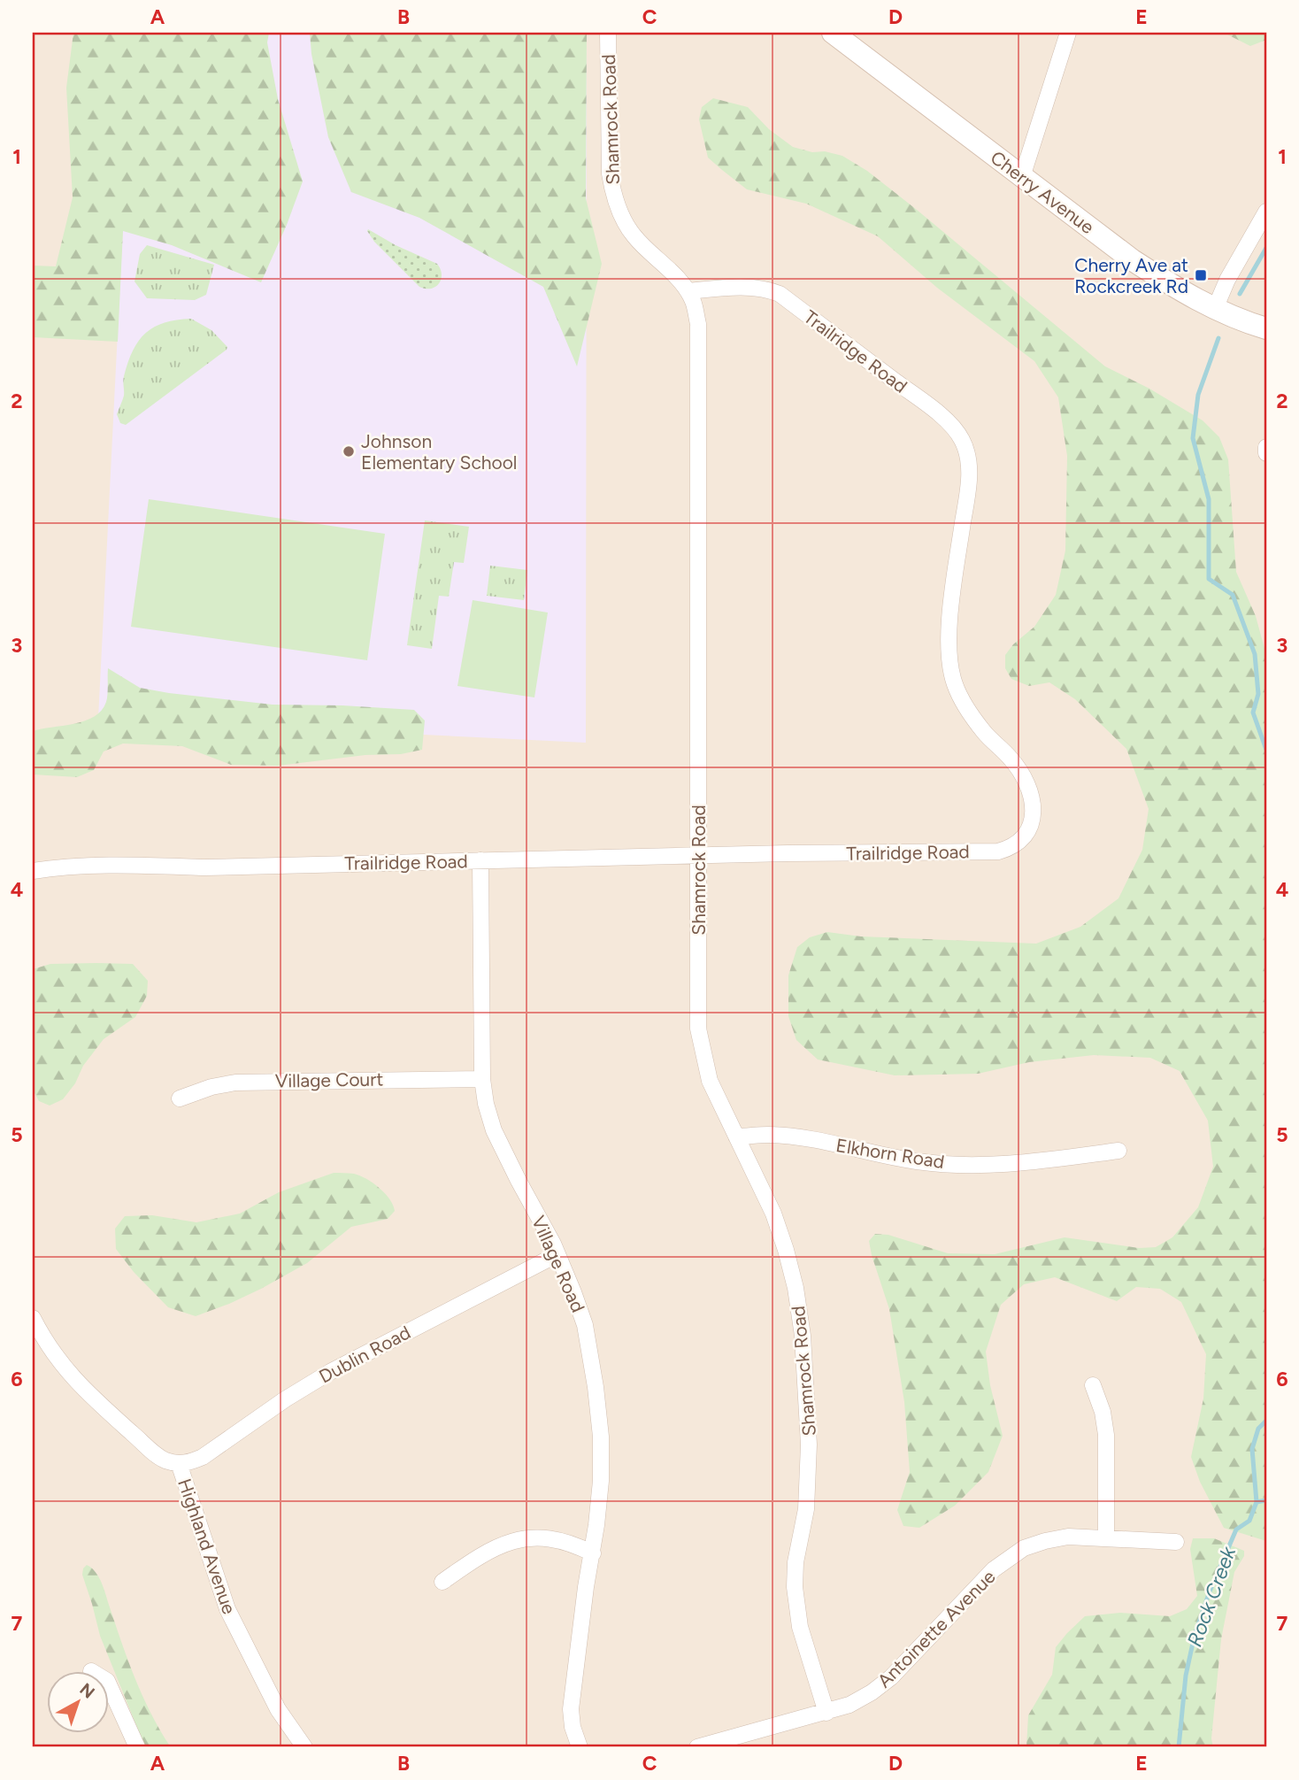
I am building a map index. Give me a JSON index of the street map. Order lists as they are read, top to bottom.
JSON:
{
  "streets": {
    "street": [
      "Shamrock Road",
      "Cherry Avenue",
      "Trailridge Road",
      "Village Court",
      "Elkhorn Road",
      "Village Road",
      "Dublin Road",
      "Highland Avenue",
      "Antoinette Avenue"
    ]
  },
  "crossings": [
    ["Shamrock Road", "Trailridge Road"],
    ["Shamrock Road", "Elkhorn Road"],
    ["Shamrock Road", "Antoinette Avenue"],
    ["Trailridge Road", "Village Road"],
    ["Village Court", "Village Road"],
    ["Village Road", "Dublin Road"],
    ["Dublin Road", "Highland Avenue"]
  ],
  "water": ["Rock Creek"],
  "places": {
    "transit": ["Cherry Ave at Rockcreek Rd"],
    "other": ["Johnson Elementary School"]
  },
  "north": "top right",
  "grid": {
    "columns": [
      "A",
      "B",
      "C",
      "D",
      "E"
    ],
    "rows": [
      "1",
      "2",
      "3",
      "4",
      "5",
      "6",
      "7"
    ]
  }
}
